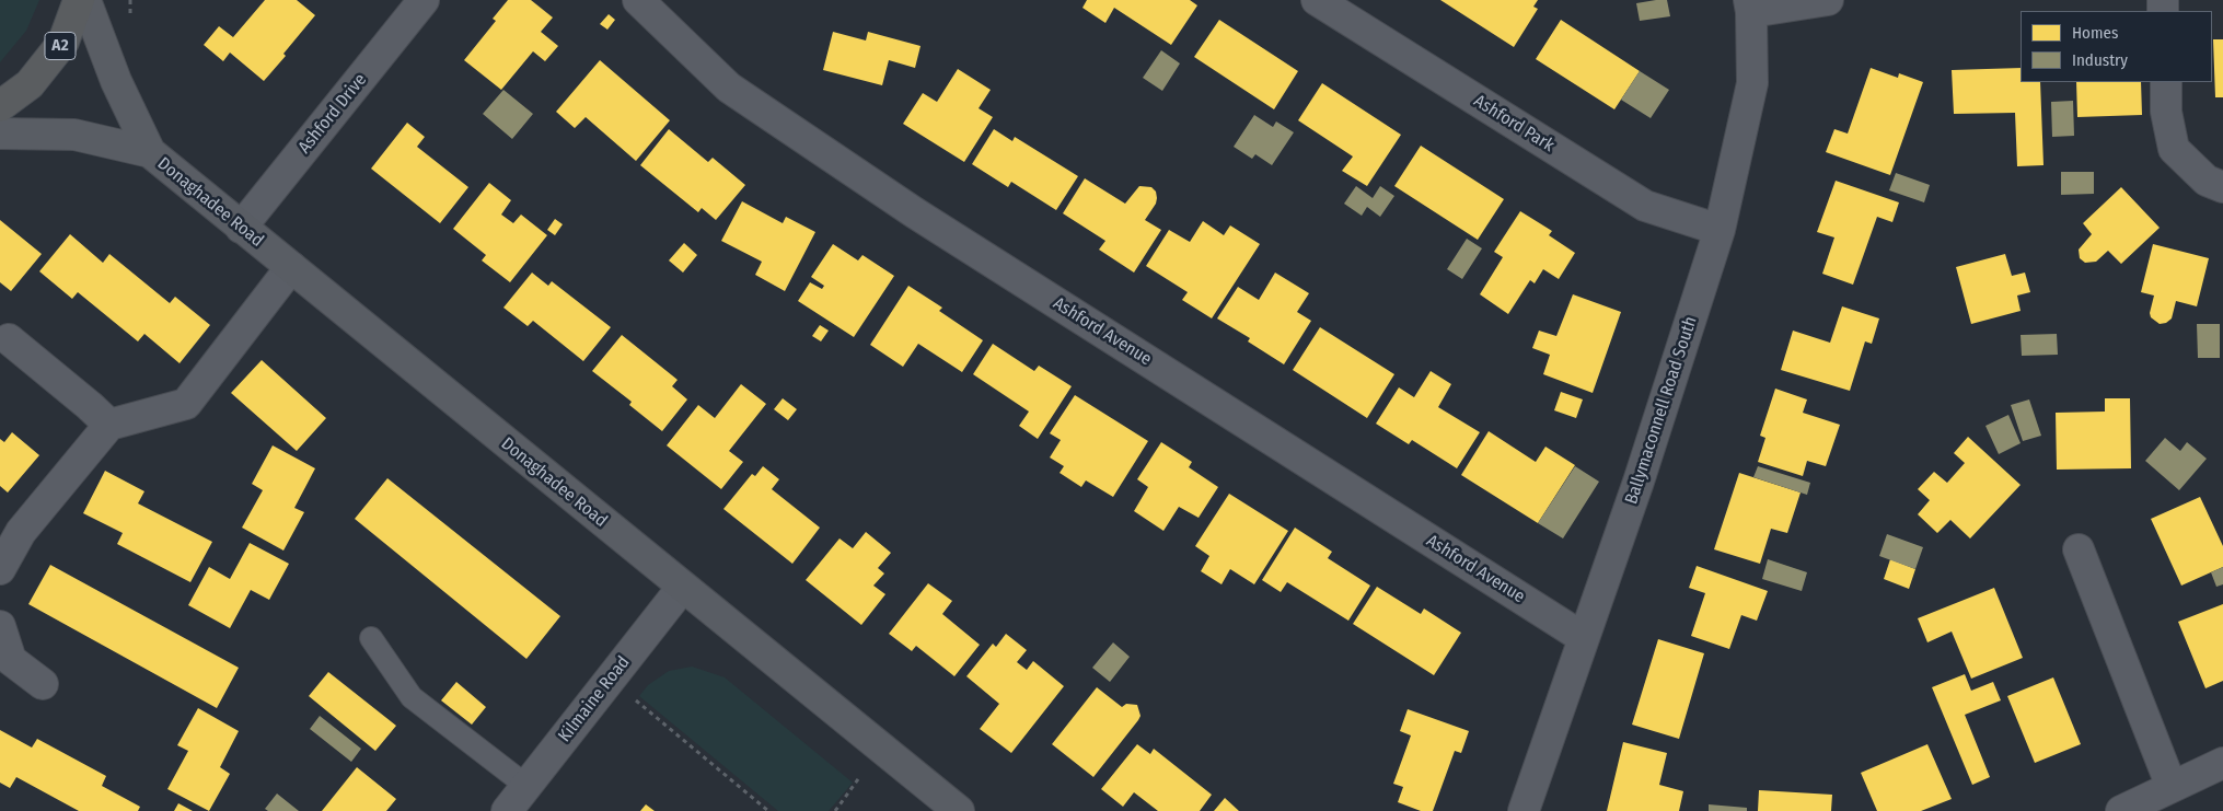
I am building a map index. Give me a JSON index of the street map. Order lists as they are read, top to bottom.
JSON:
{
  "streets": {
    "highway": ["A2"],
    "main road": ["Donaghadee Road"],
    "street": [
      "Ashford Drive",
      "Ashford Park",
      "Ashford Avenue",
      "Ballymaconnell Road South",
      "Kilmaine Road"
    ]
  },
  "crossings": [
    ["Ashford Drive", "Donaghadee Road"],
    ["Ashford Park", "Ballymaconnell Road South"],
    ["Donaghadee Road", "Kilmaine Road"],
    ["Ashford Avenue", "Ballymaconnell Road South"]
  ],
  "legend": ["Homes", "Industry"]
}
